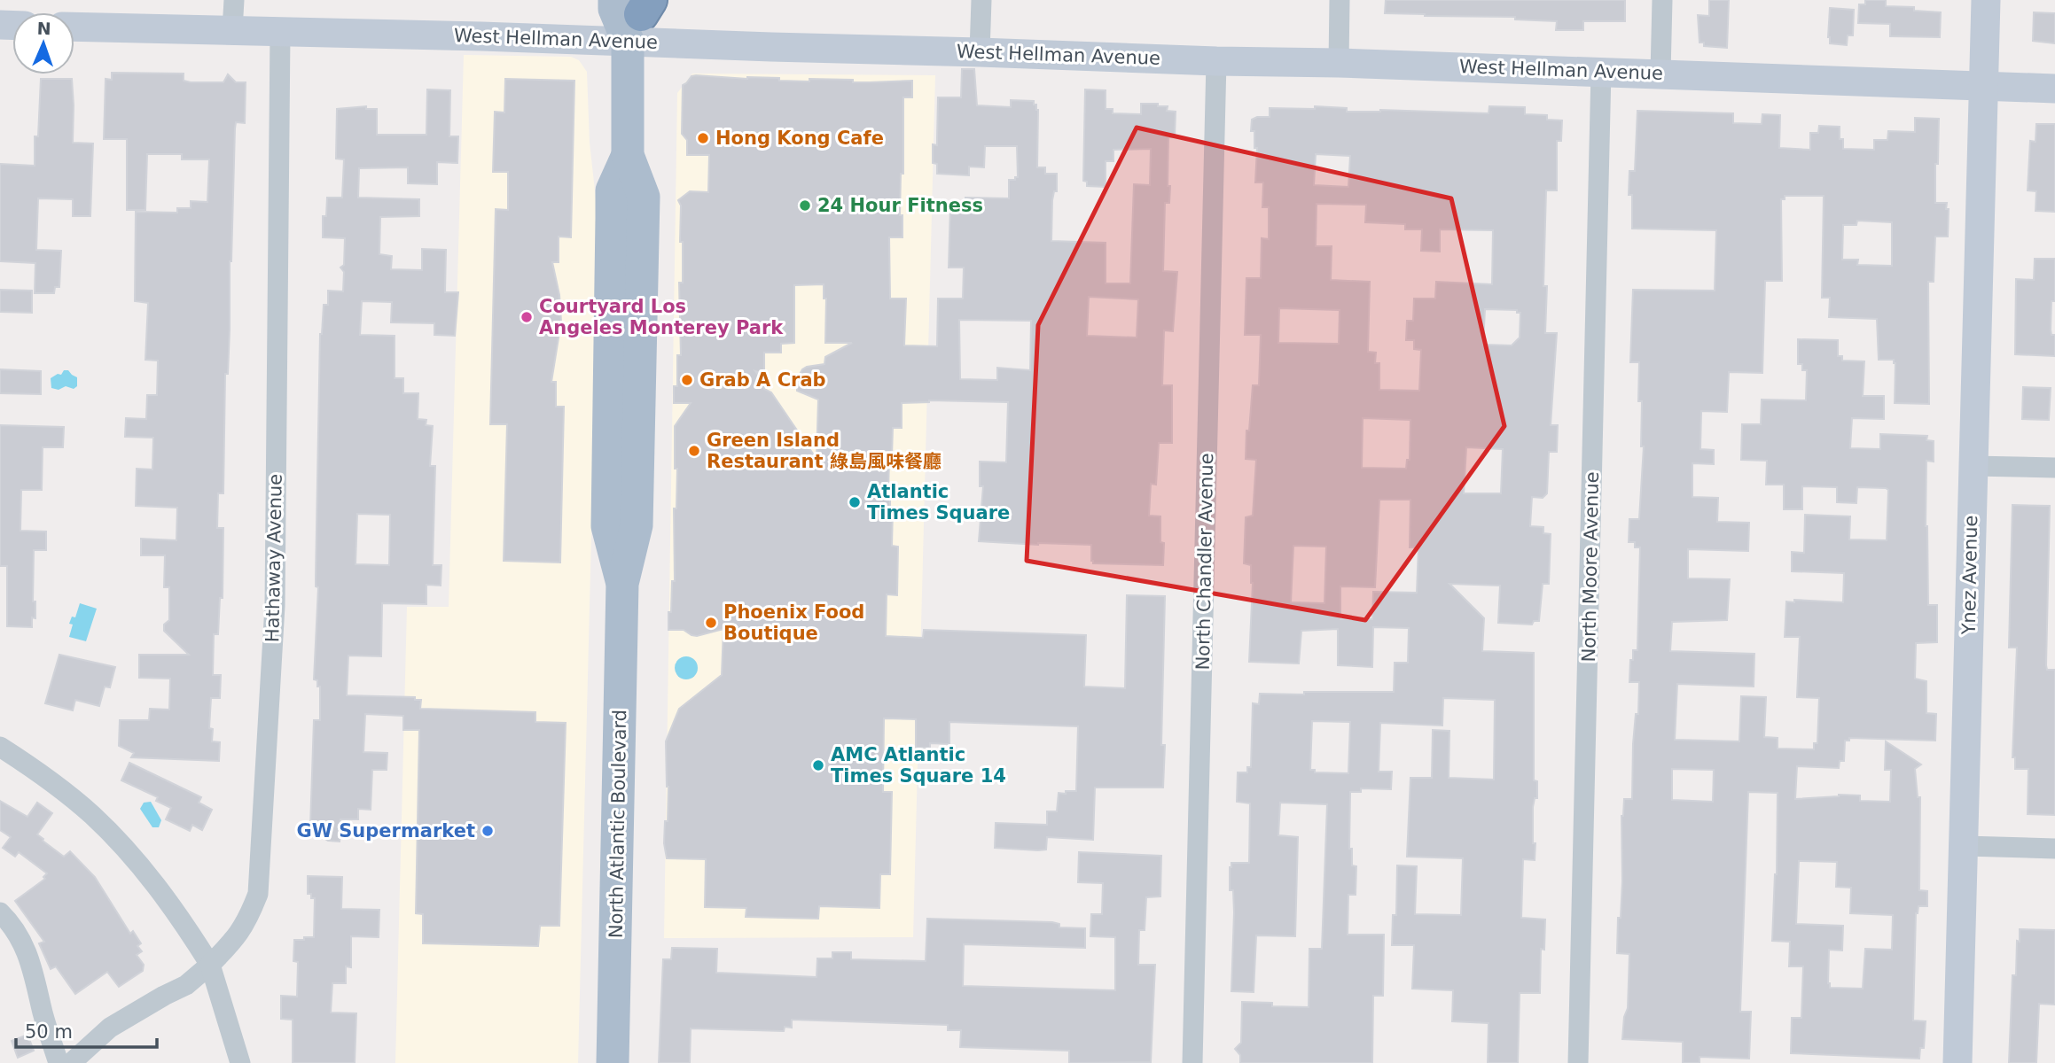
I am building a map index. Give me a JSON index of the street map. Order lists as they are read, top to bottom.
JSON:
{
  "streets": {
    "main road": ["North Atlantic Boulevard"],
    "street": [
      "West Hellman Avenue",
      "Hathaway Avenue",
      "North Chandler Avenue",
      "North Moore Avenue",
      "Ynez Avenue"
    ]
  },
  "crossings": [
    ["West Hellman Avenue", "Hathaway Avenue"],
    ["West Hellman Avenue", "North Chandler Avenue"],
    ["West Hellman Avenue", "North Moore Avenue"],
    ["West Hellman Avenue", "Ynez Avenue"],
    ["West Hellman Avenue", "North Atlantic Boulevard"]
  ],
  "places": [
    "Hong Kong Cafe",
    "24 Hour Fitness",
    "Courtyard Los Angeles Monterey Park",
    "Grab A Crab",
    "Green Island Restaurant 綠島風味餐廳",
    "Atlantic Times Square",
    "Phoenix Food Boutique",
    "AMC Atlantic Times Square 14",
    "GW Supermarket"
  ],
  "scale_bar": "50 m",
  "north": "top"
}
